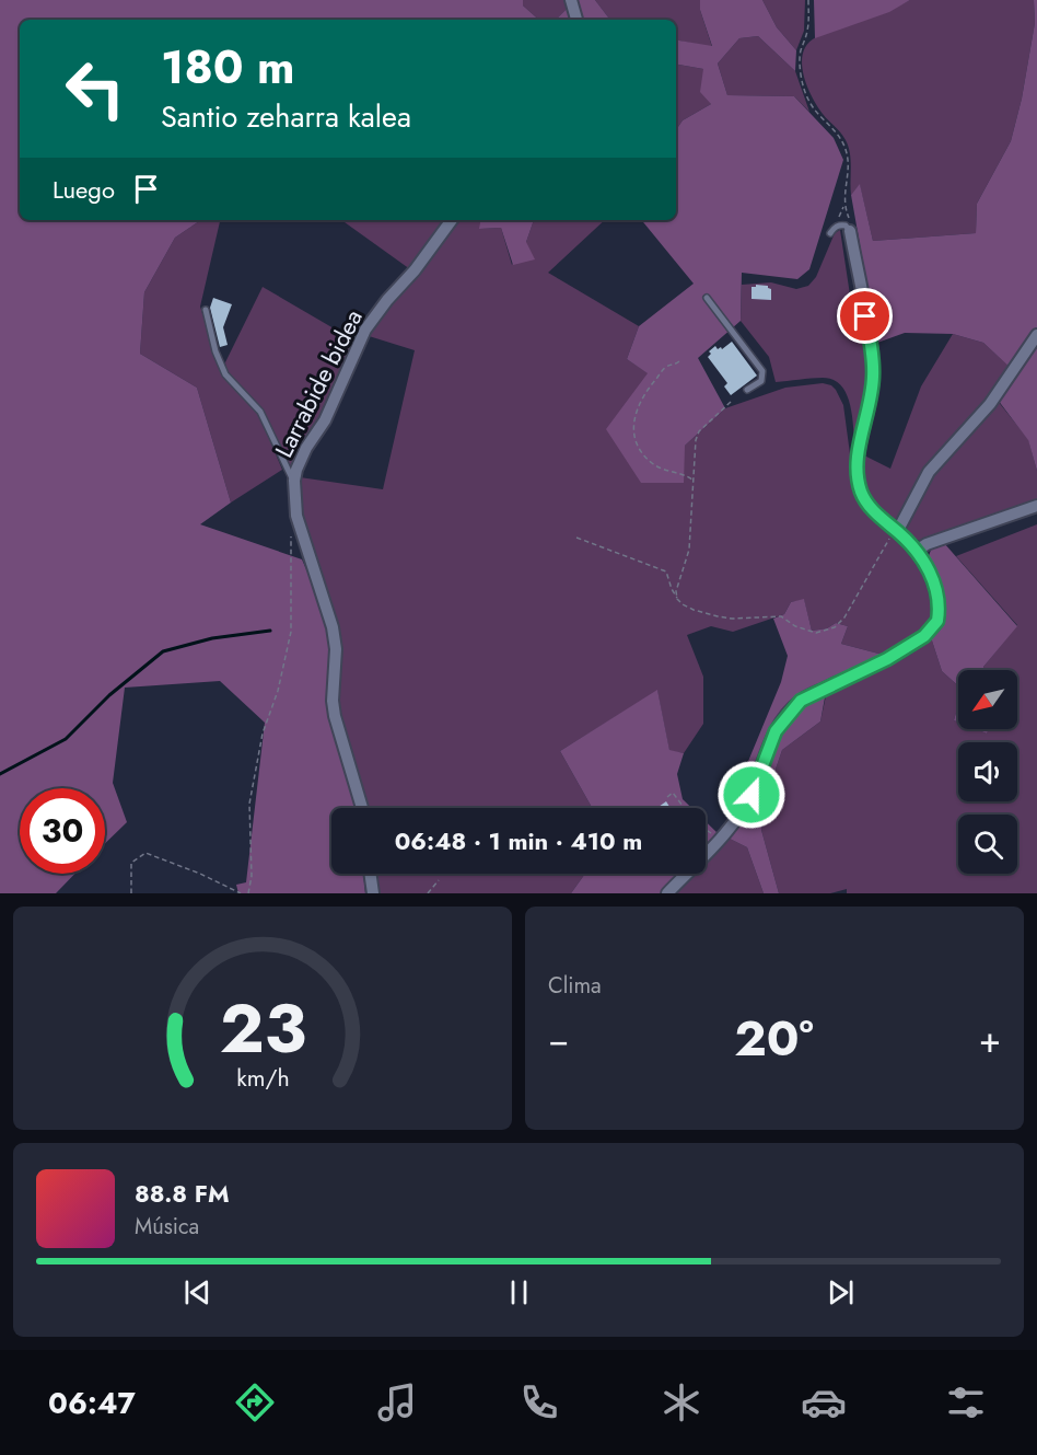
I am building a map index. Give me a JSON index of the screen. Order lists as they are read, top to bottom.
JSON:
{
  "streets": {
    "street": ["Larrabide bidea"]
  },
  "north": "bottom left",
  "page": {
    "turn": ["180 m", "Santio zeharra kalea"],
    "then": "Luego",
    "limit": "30",
    "trip": "06:48 · 1 min · 410 m",
    "tile": "Clima",
    "heat": ["−", "20°", "+"],
    "song": ["88.8 FM", "Música"],
    "tabs": "06:47",
    "gauge": ["23", "km/h"]
  }
}
